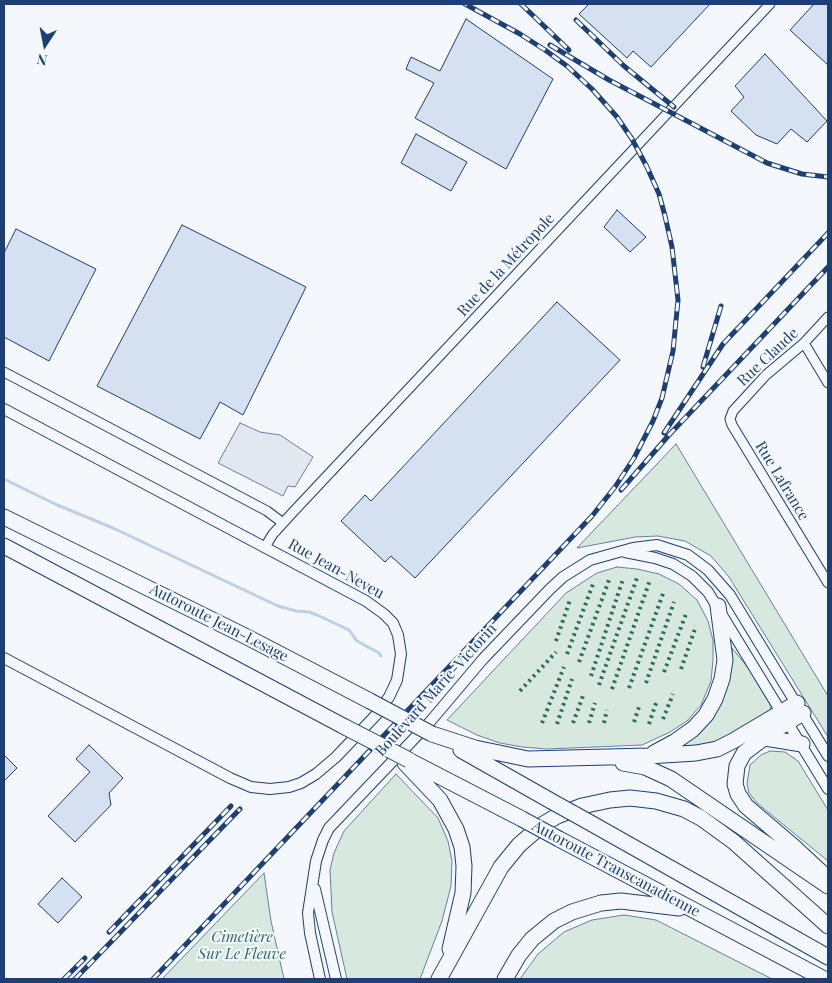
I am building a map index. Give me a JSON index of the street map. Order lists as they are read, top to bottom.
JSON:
{
  "streets": {
    "highway": ["Autoroute Jean-Lesage", "Autoroute Transcanadienne"],
    "street": [
      "Rue de la Métropole",
      "Rue Claude",
      "Rue Lafrance",
      "Rue Jean-Neveu",
      "Boulevard Marie-Victorin"
    ]
  },
  "crossings": [
    ["Rue de la Métropole", "Rue Jean-Neveu"],
    ["Rue Claude", "Rue Lafrance"],
    ["Autoroute Jean-Lesage", "Autoroute Transcanadienne"]
  ],
  "parks": ["Cimetière Sur Le Fleuve"],
  "north": "bottom"
}
